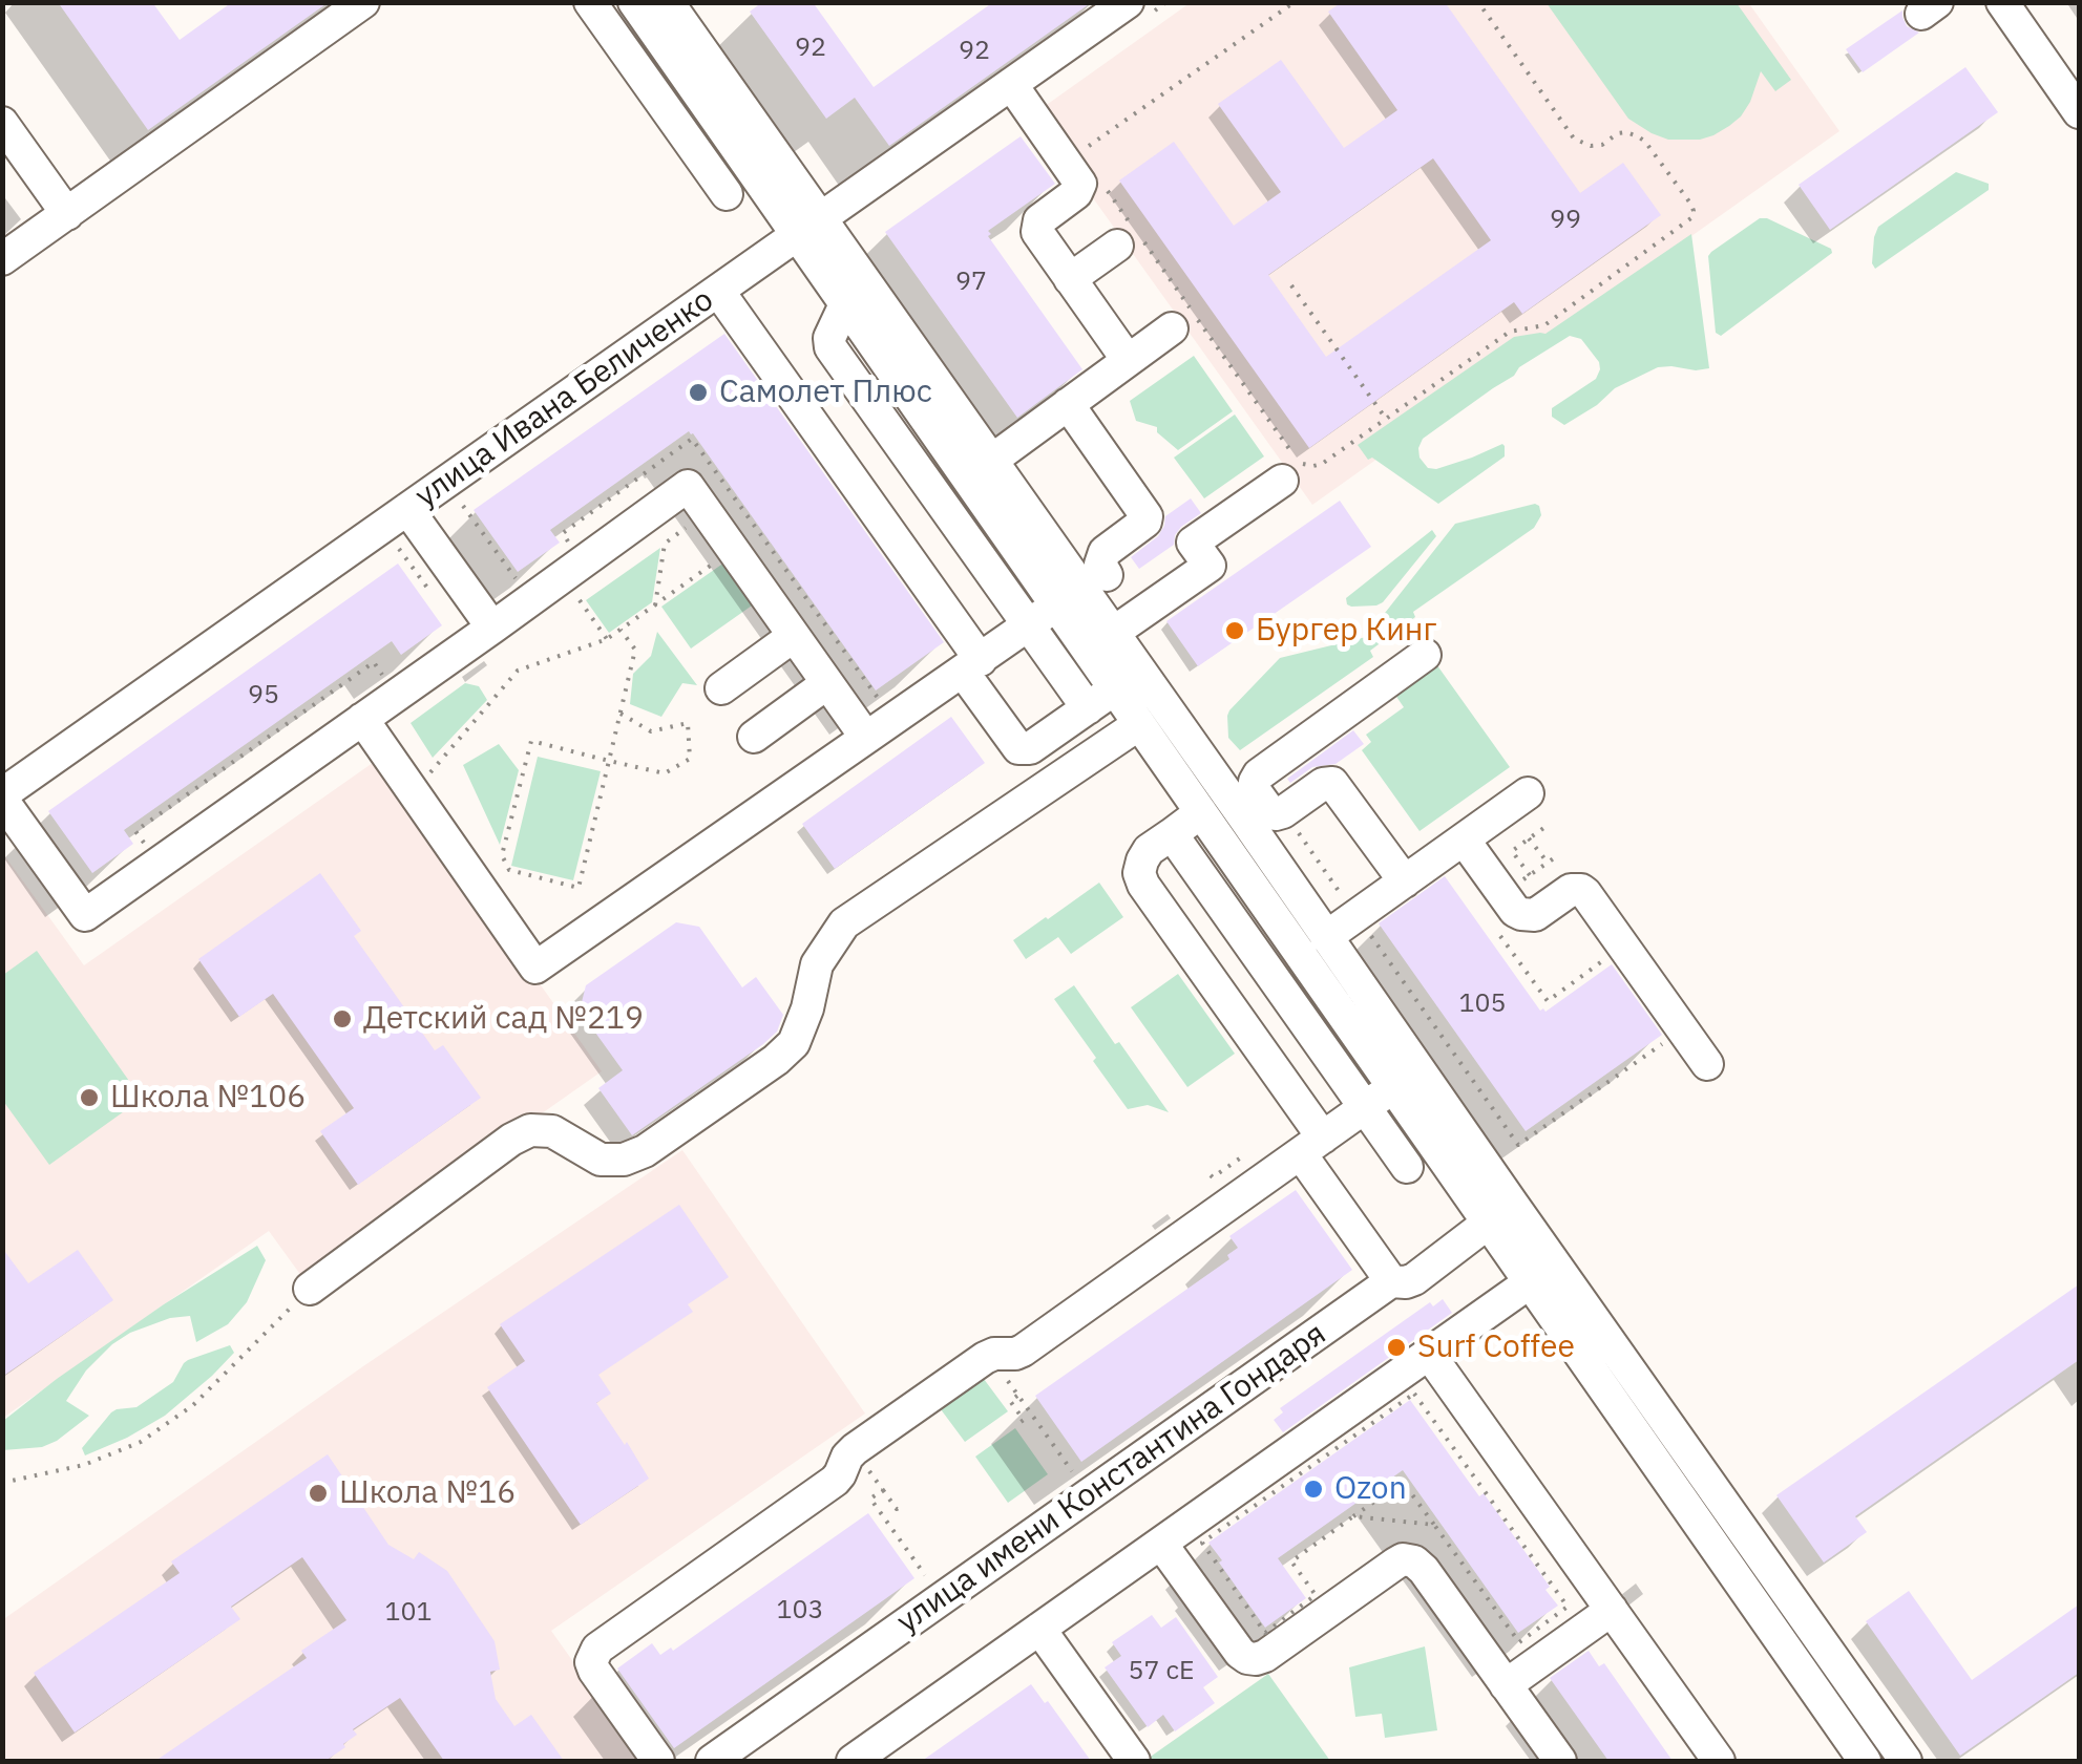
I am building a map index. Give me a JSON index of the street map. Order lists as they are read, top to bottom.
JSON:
{
  "streets": {
    "street": ["улица Ивана Беличенко", "улица имени Константина Гондаря"]
  },
  "places": [
    "Самолет Плюс",
    "Бургер Кинг",
    "Детский сад №219",
    "Школа №106",
    "Surf Coffee",
    "Ozon",
    "Школа №16"
  ],
  "house_numbers": [
    "92",
    "92",
    "99",
    "97",
    "95",
    "105",
    "103",
    "101",
    "57 сЕ"
  ]
}
